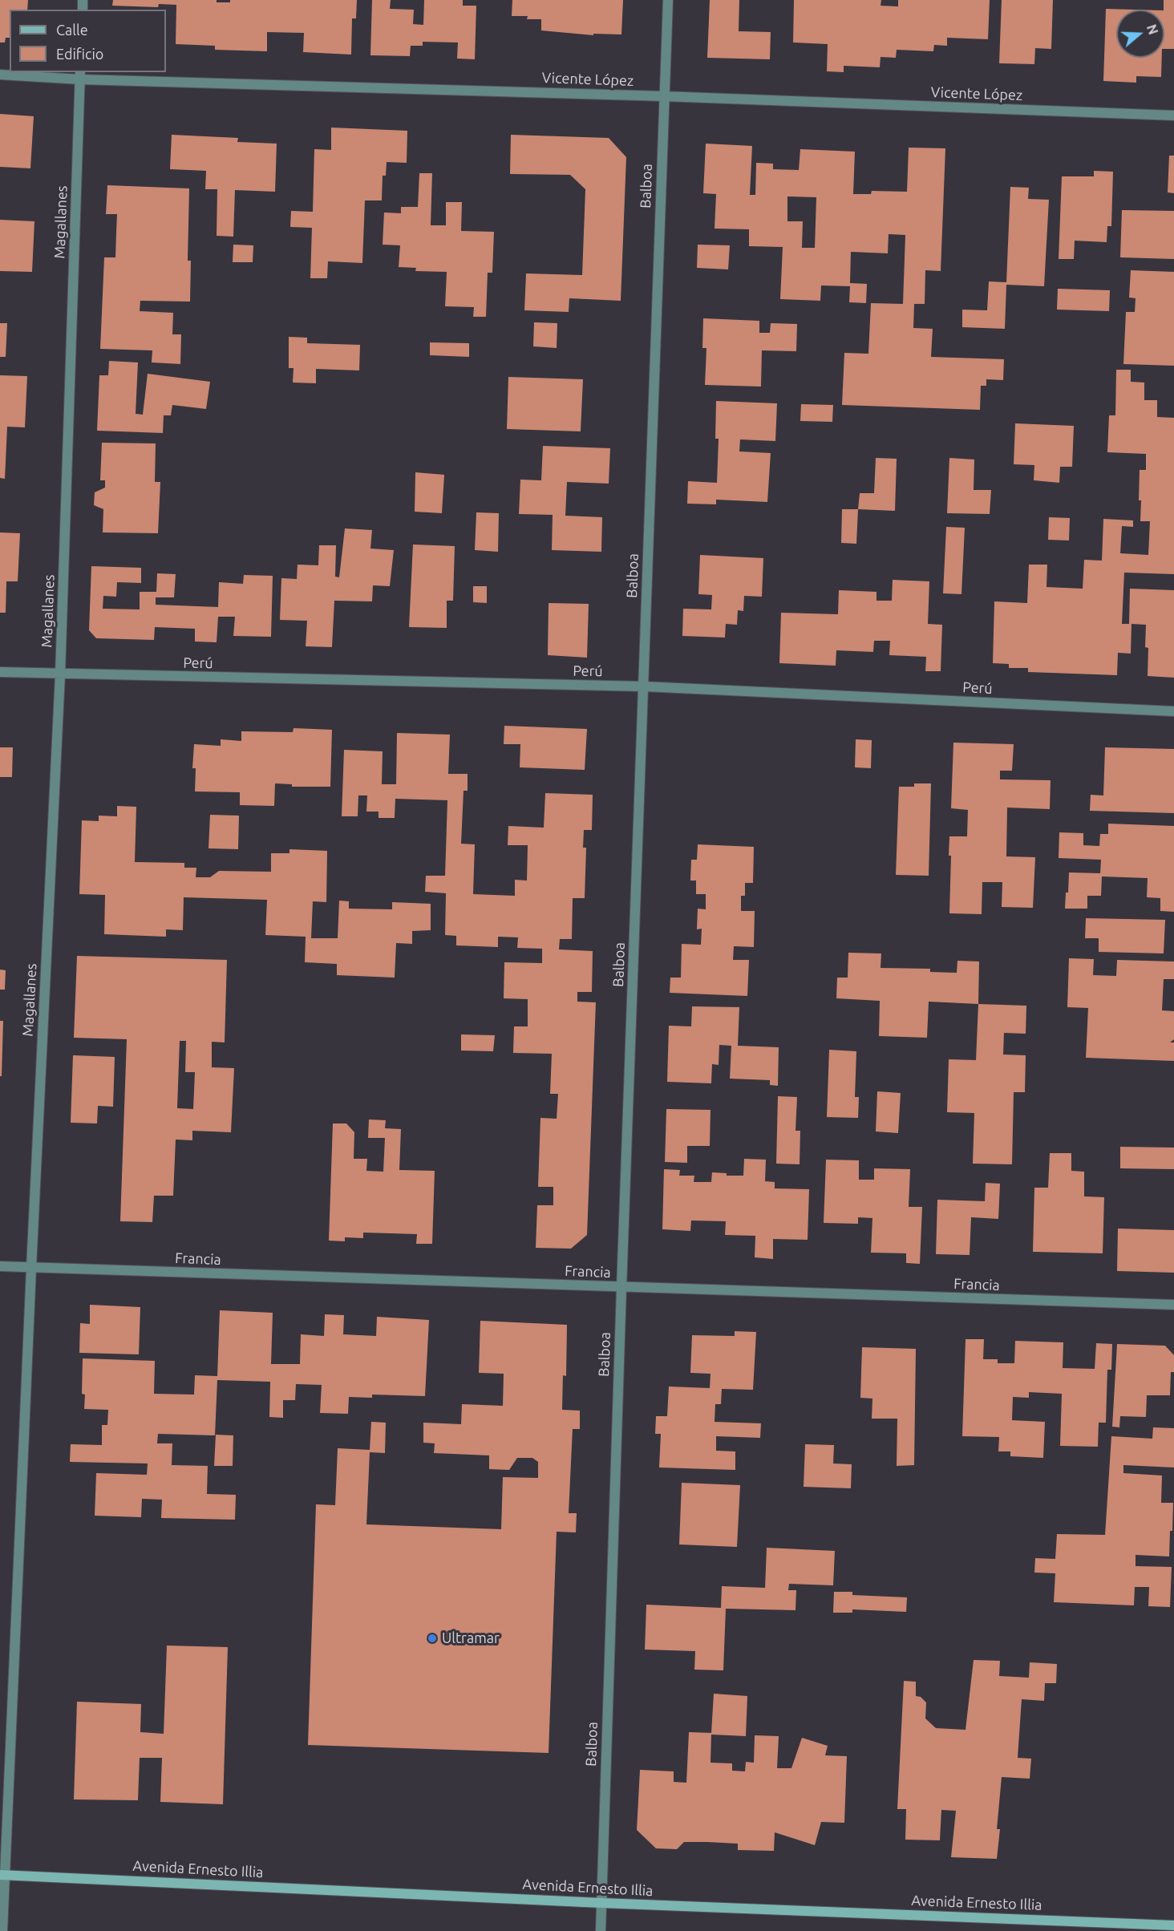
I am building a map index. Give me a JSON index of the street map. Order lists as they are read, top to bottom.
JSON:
{
  "streets": {
    "main road": ["Avenida Ernesto Illia"],
    "street": [
      "Vicente López",
      "Balboa",
      "Magallanes",
      "Perú",
      "Francia"
    ]
  },
  "crossings": [
    ["Vicente López", "Balboa"],
    ["Vicente López", "Magallanes"],
    ["Balboa", "Perú"],
    ["Balboa", "Francia"],
    ["Balboa", "Avenida Ernesto Illia"],
    ["Magallanes", "Perú"],
    ["Magallanes", "Francia"],
    ["Magallanes", "Avenida Ernesto Illia"]
  ],
  "places": ["Ultramar"],
  "legend": ["Calle", "Edificio"],
  "north": "right"
}
